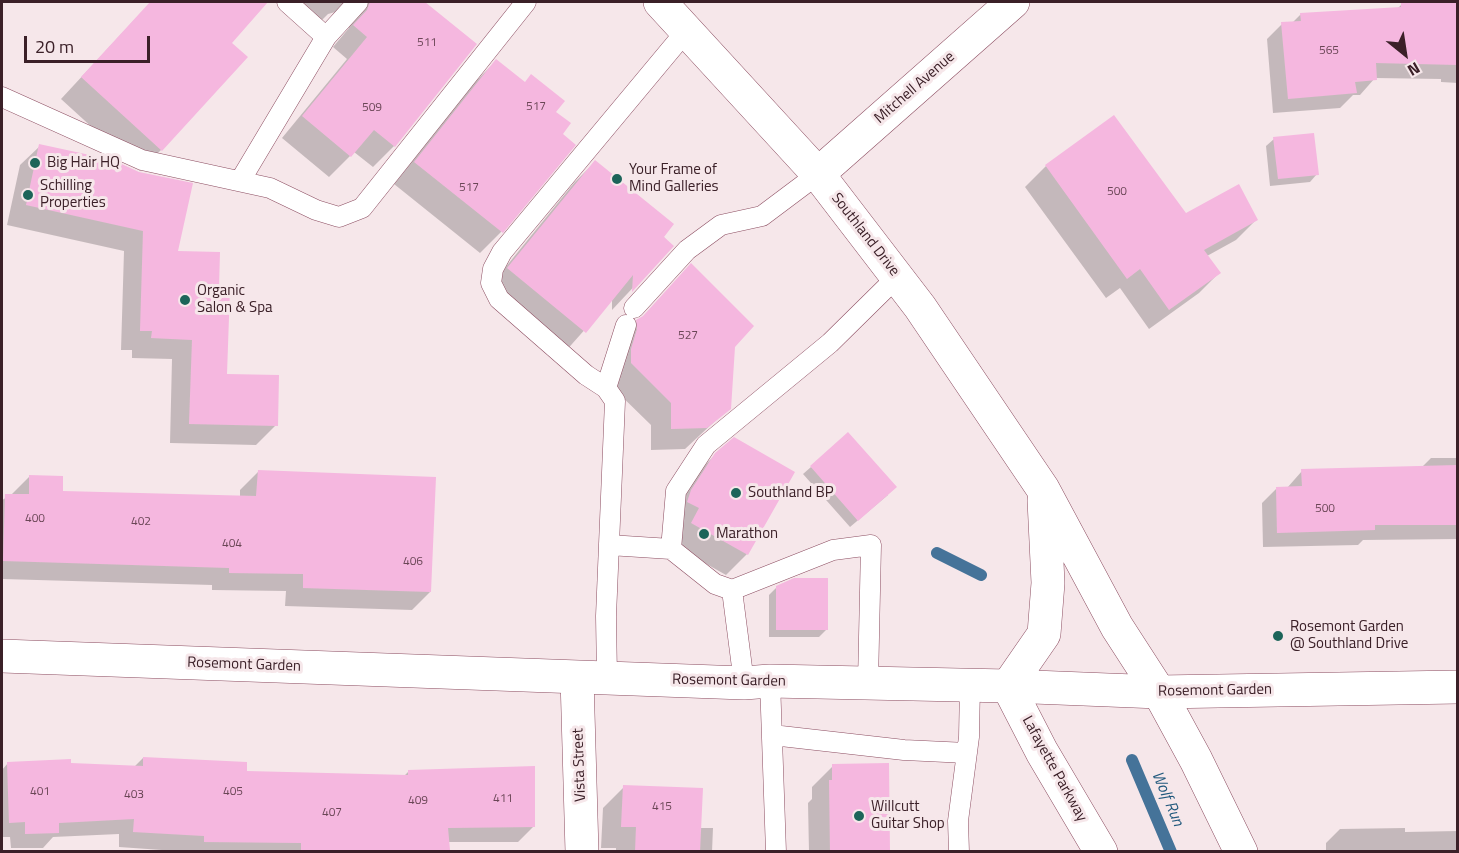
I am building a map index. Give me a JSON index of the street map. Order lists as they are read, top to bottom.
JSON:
{
  "streets": {
    "street": [
      "Mitchell Avenue",
      "Southland Drive",
      "Rosemont Garden",
      "Vista Street",
      "Lafayette Parkway"
    ]
  },
  "crossings": [
    ["Mitchell Avenue", "Southland Drive"],
    ["Southland Drive", "Rosemont Garden"],
    ["Rosemont Garden", "Vista Street"],
    ["Rosemont Garden", "Lafayette Parkway"]
  ],
  "water": ["Wolf Run"],
  "places": [
    "Big Hair HQ",
    "Your Frame of Mind Galleries",
    "Schilling Properties",
    "Organic Salon & Spa",
    "Southland BP",
    "Marathon",
    "Rosemont Garden @ Southland Drive",
    "Willcutt Guitar Shop"
  ],
  "house_numbers": [
    "511",
    "565",
    "517",
    "509",
    "517",
    "500",
    "527",
    "500",
    "400",
    "402",
    "404",
    "406",
    "401",
    "405",
    "403",
    "411",
    "409",
    "415",
    "407"
  ],
  "scale_bar": "20 m",
  "north": "bottom right"
}
